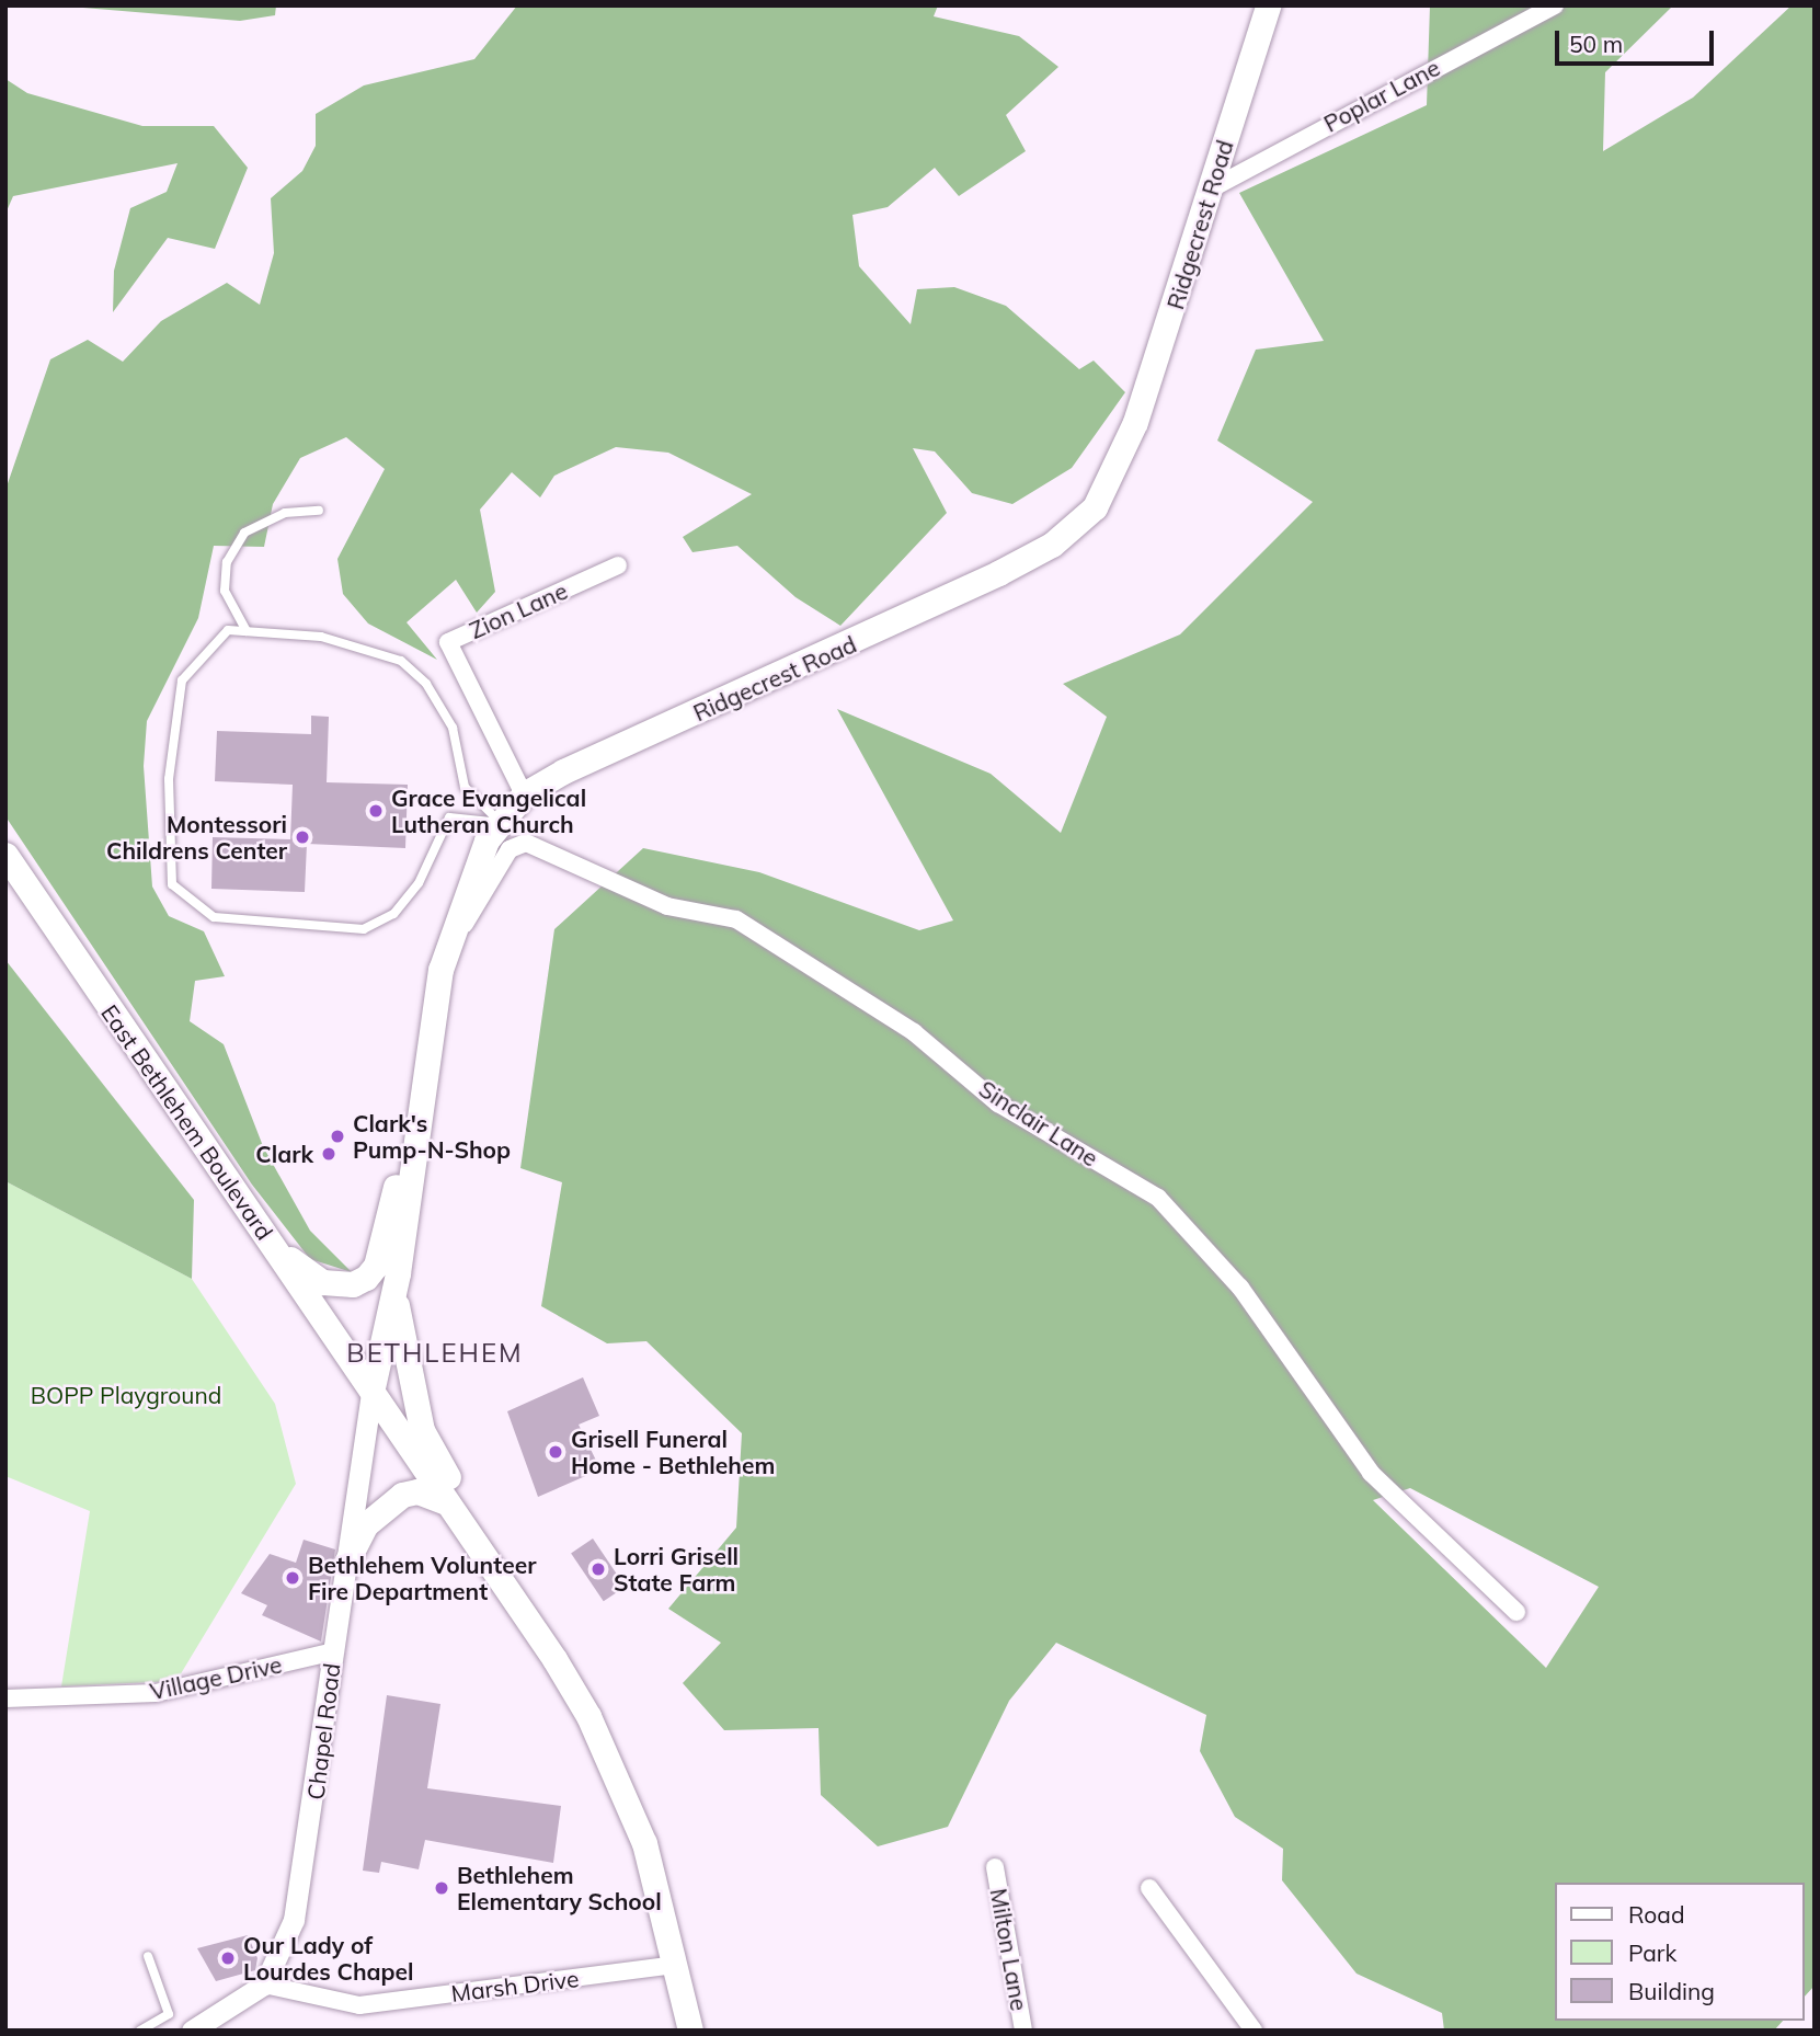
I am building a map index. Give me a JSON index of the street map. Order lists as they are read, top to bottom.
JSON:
{
  "streets": {
    "main road": ["Ridgecrest Road", "East Bethlehem Boulevard"],
    "street": [
      "Poplar Lane",
      "Zion Lane",
      "Sinclair Lane",
      "Village Drive",
      "Chapel Road",
      "Milton Lane",
      "Marsh Drive"
    ]
  },
  "crossings": [
    ["Poplar Lane", "Ridgecrest Road"],
    ["Ridgecrest Road", "Zion Lane"],
    ["Ridgecrest Road", "East Bethlehem Boulevard"],
    ["Ridgecrest Road", "Sinclair Lane"],
    ["Ridgecrest Road", "Chapel Road"],
    ["East Bethlehem Boulevard", "Chapel Road"],
    ["Village Drive", "Chapel Road"],
    ["Chapel Road", "Marsh Drive"]
  ],
  "districts": ["BETHLEHEM"],
  "parks": ["BOPP Playground"],
  "places": [
    "Grace Evangelical Lutheran Church",
    "Montessori Childrens Center",
    "Clark's Pump-N-Shop",
    "Clark",
    "Grisell Funeral Home - Bethlehem",
    "Lorri Grisell State Farm",
    "Bethlehem Volunteer Fire Department",
    "Bethlehem Elementary School",
    "Our Lady of Lourdes Chapel"
  ],
  "legend": ["Road", "Park", "Building"],
  "scale_bar": "50 m"
}
